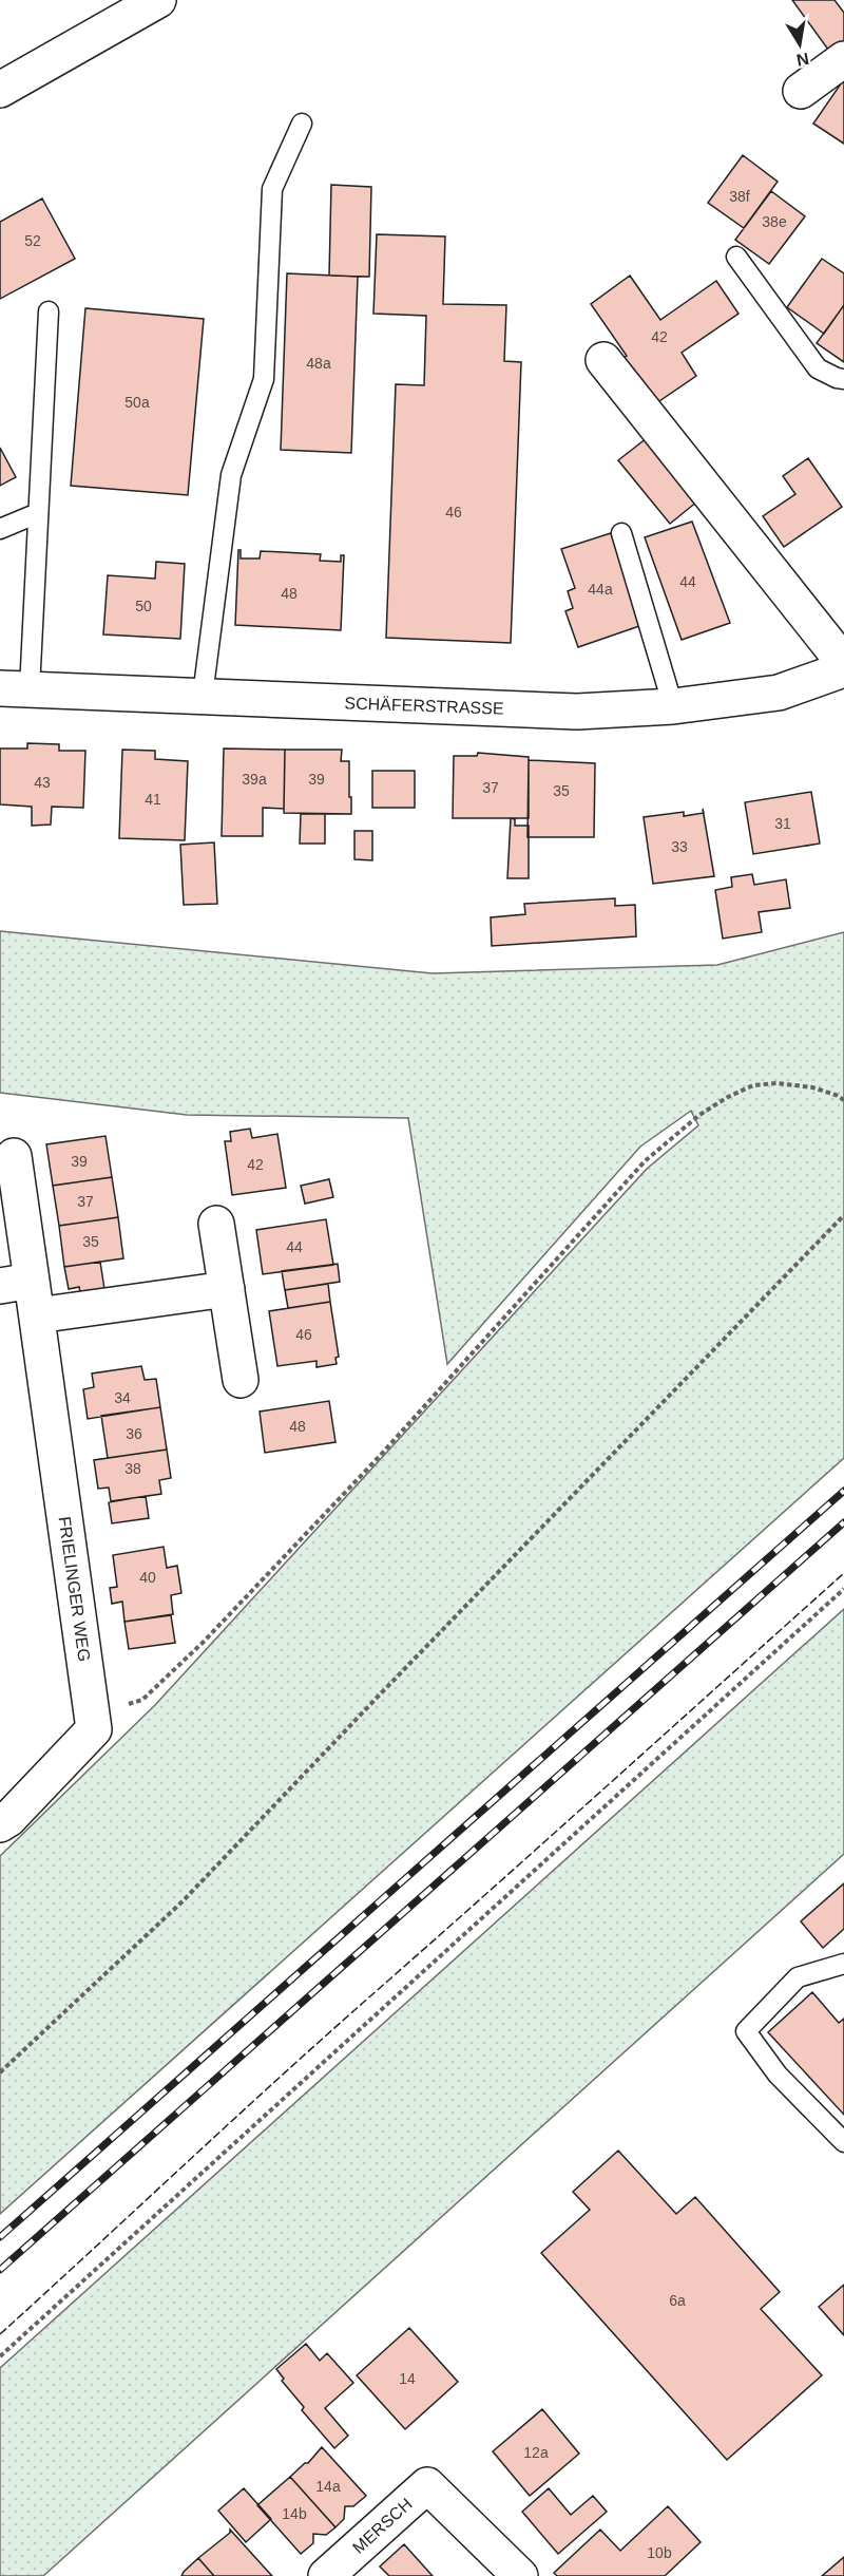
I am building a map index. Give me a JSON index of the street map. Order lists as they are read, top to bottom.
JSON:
{
  "streets": {
    "street": ["SCHÄFERSTRASSE", "FRIELINGER WEG", "MERSCH"]
  },
  "house_numbers": [
    "38f",
    "38e",
    "52",
    "42",
    "48a",
    "50a",
    "46",
    "44",
    "44a",
    "48",
    "50",
    "39a",
    "39",
    "43",
    "37",
    "35",
    "41",
    "31",
    "33",
    "39",
    "42",
    "37",
    "35",
    "44",
    "46",
    "34",
    "48",
    "36",
    "38",
    "40",
    "6a",
    "14",
    "12a",
    "14a",
    "14b",
    "10b"
  ],
  "north": "bottom"
}
